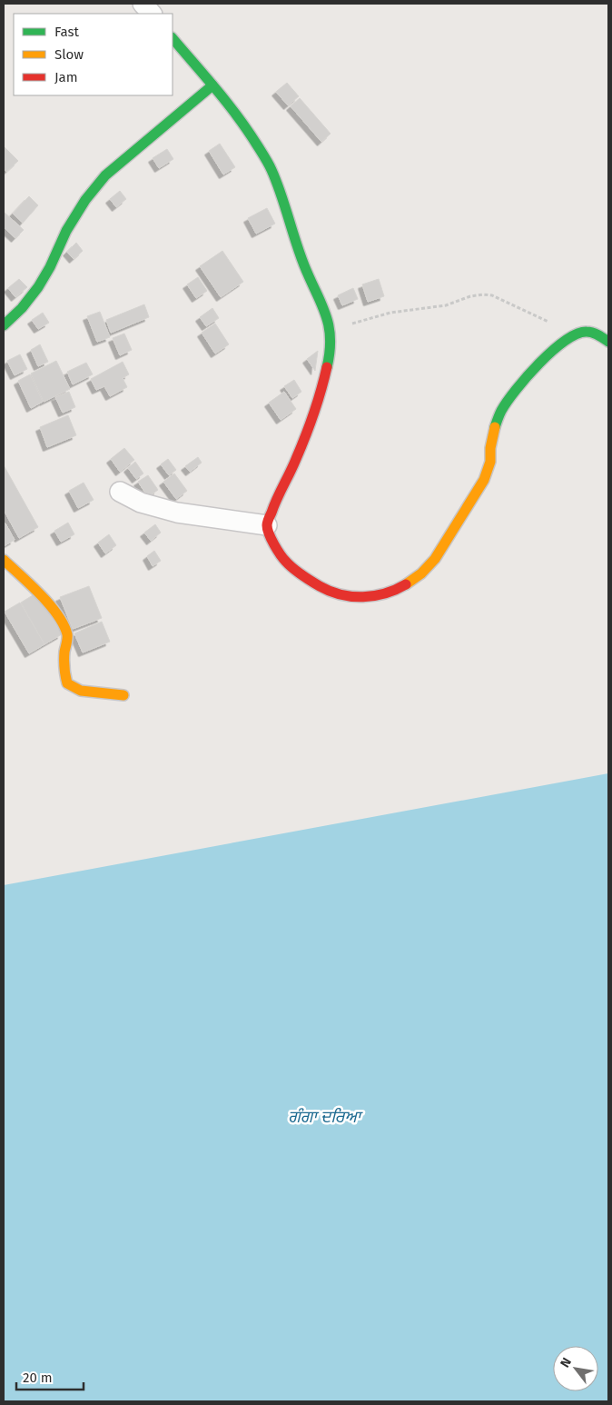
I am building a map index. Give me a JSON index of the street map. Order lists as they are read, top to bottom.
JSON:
{
  "water": ["ਗੰਗਾ ਦਰਿਆ"],
  "legend": ["Fast", "Slow", "Jam"],
  "scale_bar": "20 m",
  "north": "top left"
}
